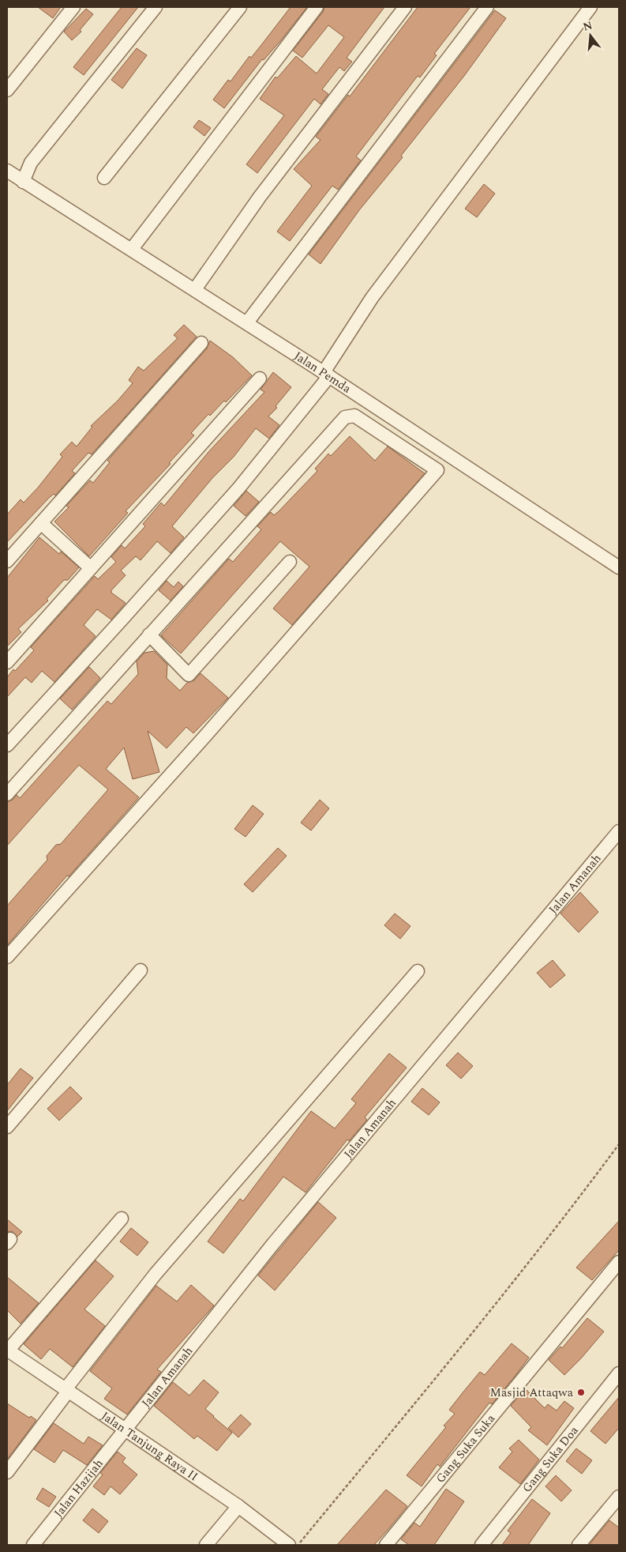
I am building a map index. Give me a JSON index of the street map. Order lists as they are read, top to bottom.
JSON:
{
  "streets": {
    "street": [
      "Jalan Pemda",
      "Jalan Amanah",
      "Jalan Tanjung Raya II",
      "Gang Suka Suka",
      "Gang Suka Doa",
      "Jalan Hazijah"
    ]
  },
  "crossings": [
    ["Jalan Amanah", "Jalan Tanjung Raya II"],
    ["Jalan Amanah", "Jalan Hazijah"],
    ["Jalan Tanjung Raya II", "Jalan Hazijah"]
  ],
  "places": ["Masjid Attaqwa"],
  "north": "top"
}
